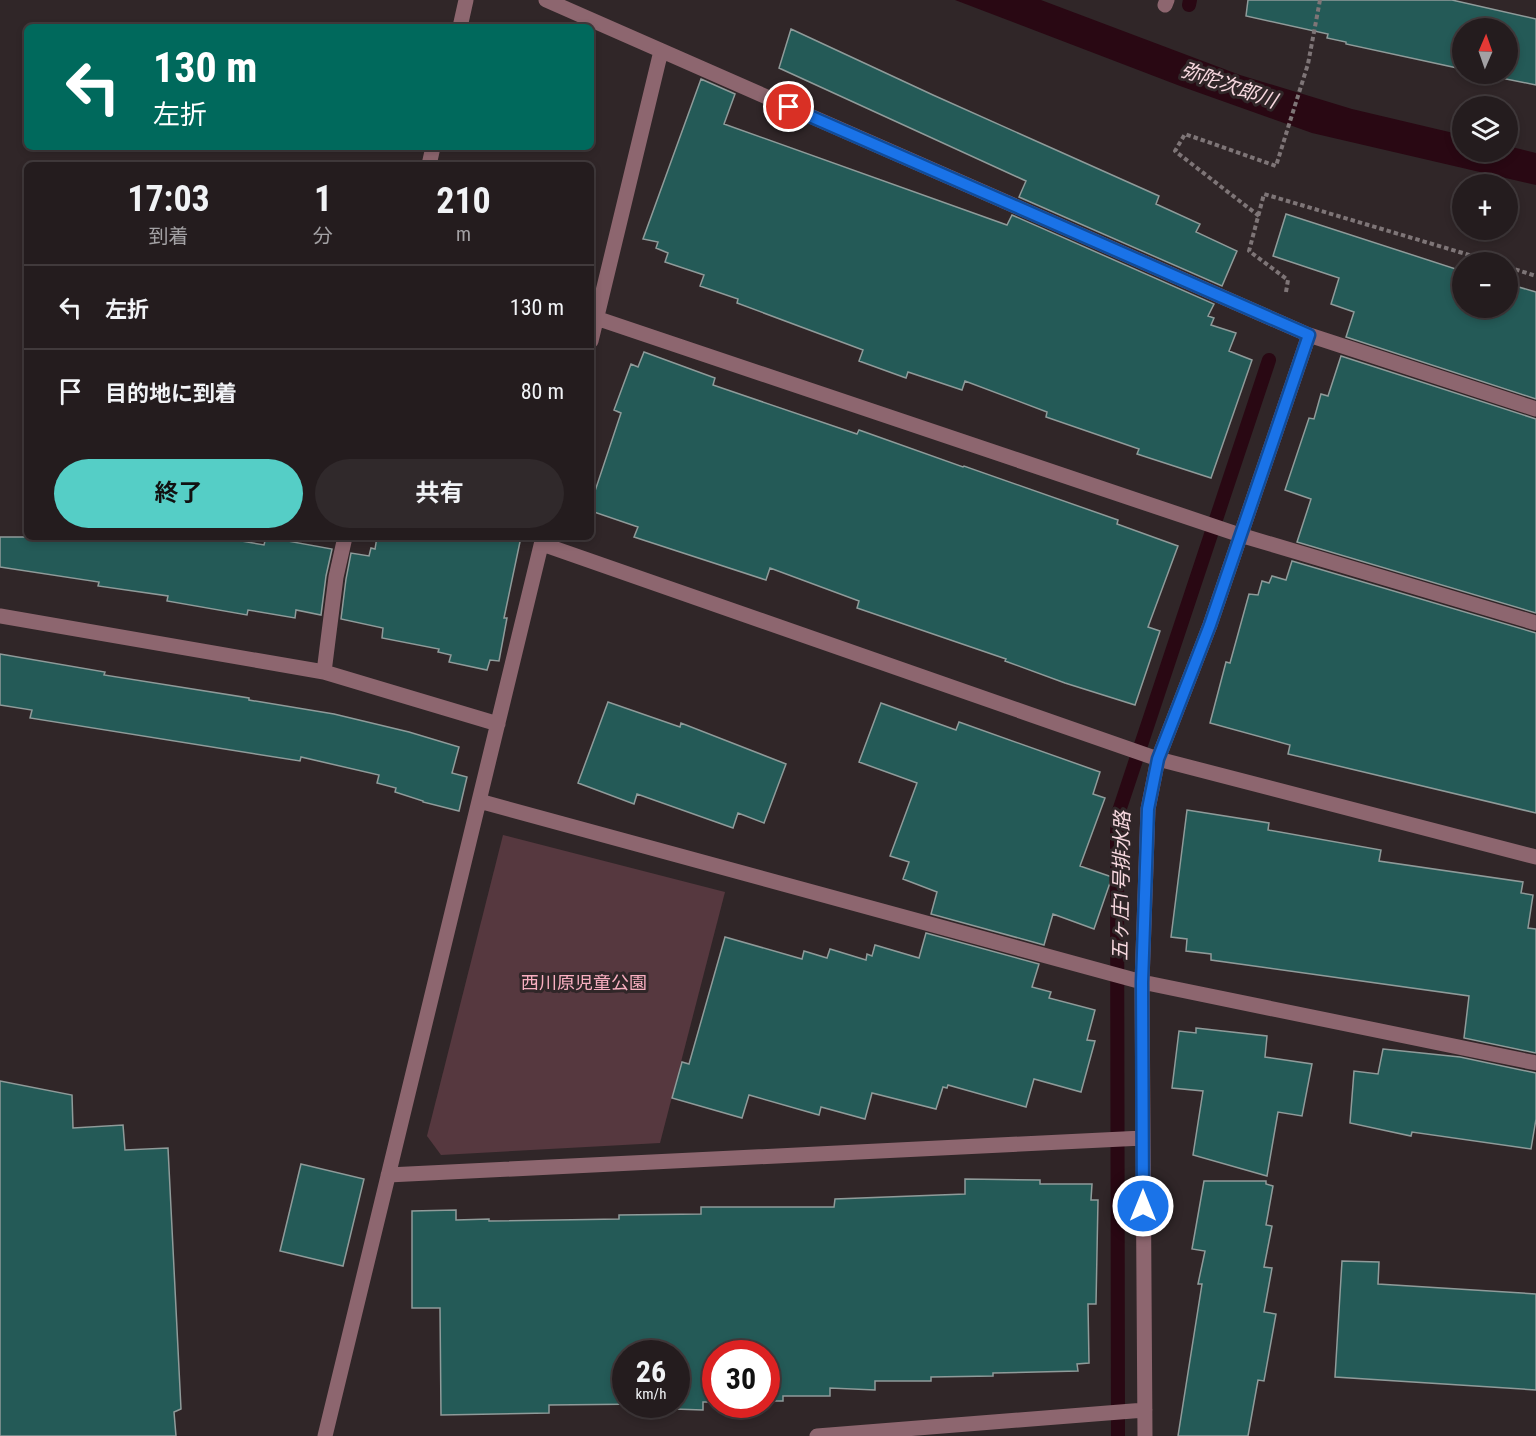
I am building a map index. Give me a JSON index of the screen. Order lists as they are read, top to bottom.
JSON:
{
  "water": ["弥陀次郎川", "五ヶ庄1号排水路"],
  "parks": ["西川原児童公園"],
  "north": "top",
  "page": {
    "map_buttons": ["+", "−"],
    "turn": ["130 m", "左折"],
    "eta": [
      "17:03",
      "到着",
      "1",
      "分",
      "210",
      "m"
    ],
    "list": [
      {
        "name": "左折",
        "value": "130 m"
      },
      {
        "name": "目的地に到着",
        "value": "80 m"
      }
    ],
    "buttons": ["終了", "共有"],
    "speed": "26 km/h",
    "limit": "30"
  }
}
